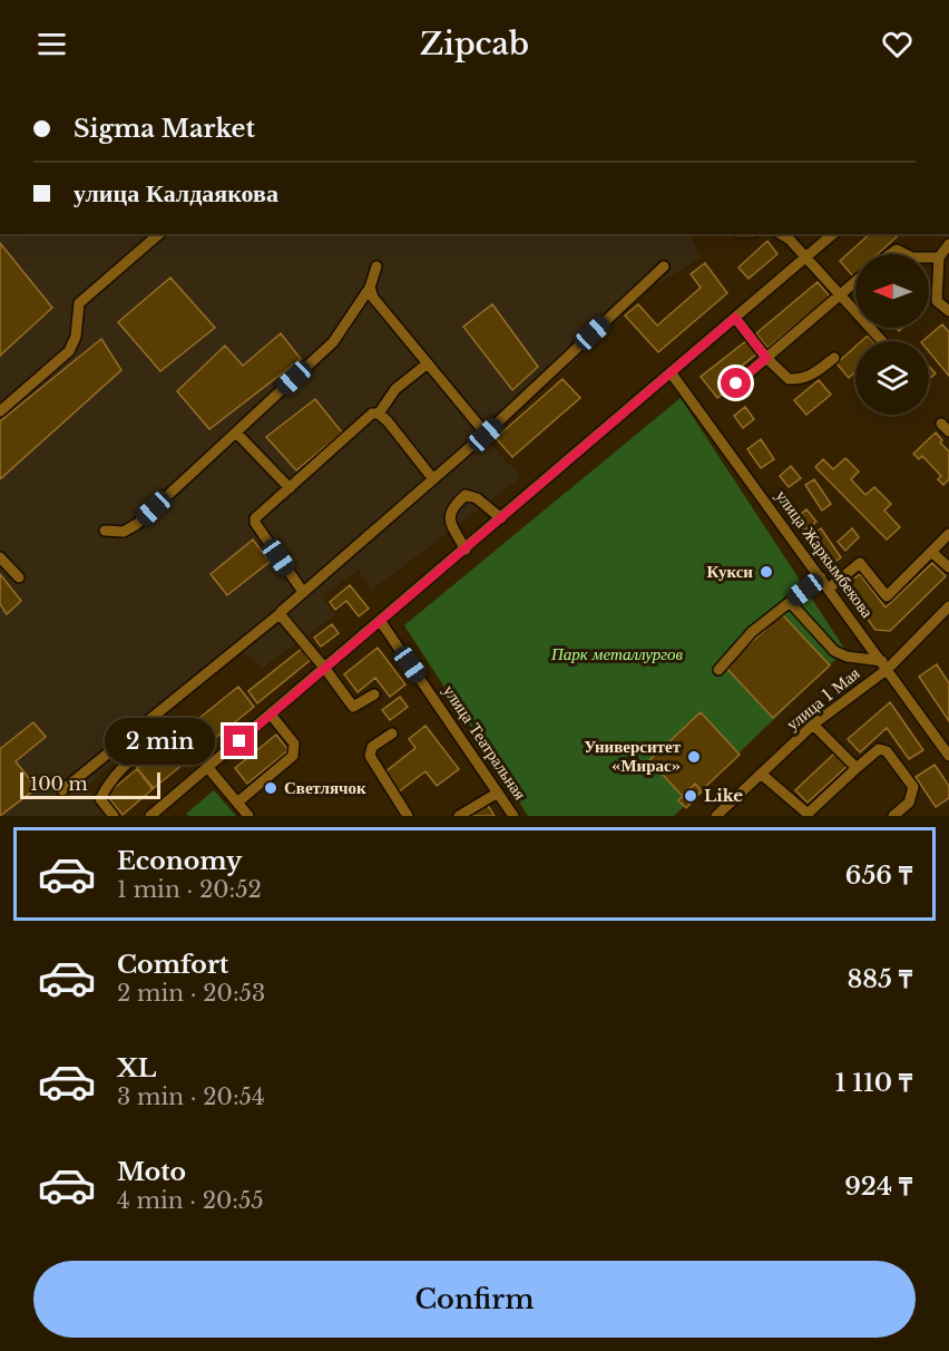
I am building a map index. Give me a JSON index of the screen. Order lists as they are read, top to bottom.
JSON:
{
  "streets": {
    "street": ["улица Жаркымбекова", "улица 1 Мая", "улица Театральная"]
  },
  "crossings": [
    ["улица Жаркымбекова", "улица 1 Мая"]
  ],
  "parks": ["Парк металлургов"],
  "places": [
    "Кукси",
    "Университет «Мирас»",
    "Светлячок",
    "Like"
  ],
  "scale_bar": "100 m",
  "north": "left",
  "page": {
    "header": "Zipcab",
    "banner": ["Sigma Market", "улица Калдаякова"],
    "bubble": "2 min",
    "scale": "100 m",
    "list": [
      {
        "name": "Economy",
        "note": "1 min · 20:52",
        "value": "656 ₸"
      },
      {
        "name": "Comfort",
        "note": "2 min · 20:53",
        "value": "885 ₸"
      },
      {
        "name": "XL",
        "note": "3 min · 20:54",
        "value": "1 110 ₸"
      },
      {
        "name": "Moto",
        "note": "4 min · 20:55",
        "value": "924 ₸"
      }
    ],
    "buttons": "Confirm"
  }
}
